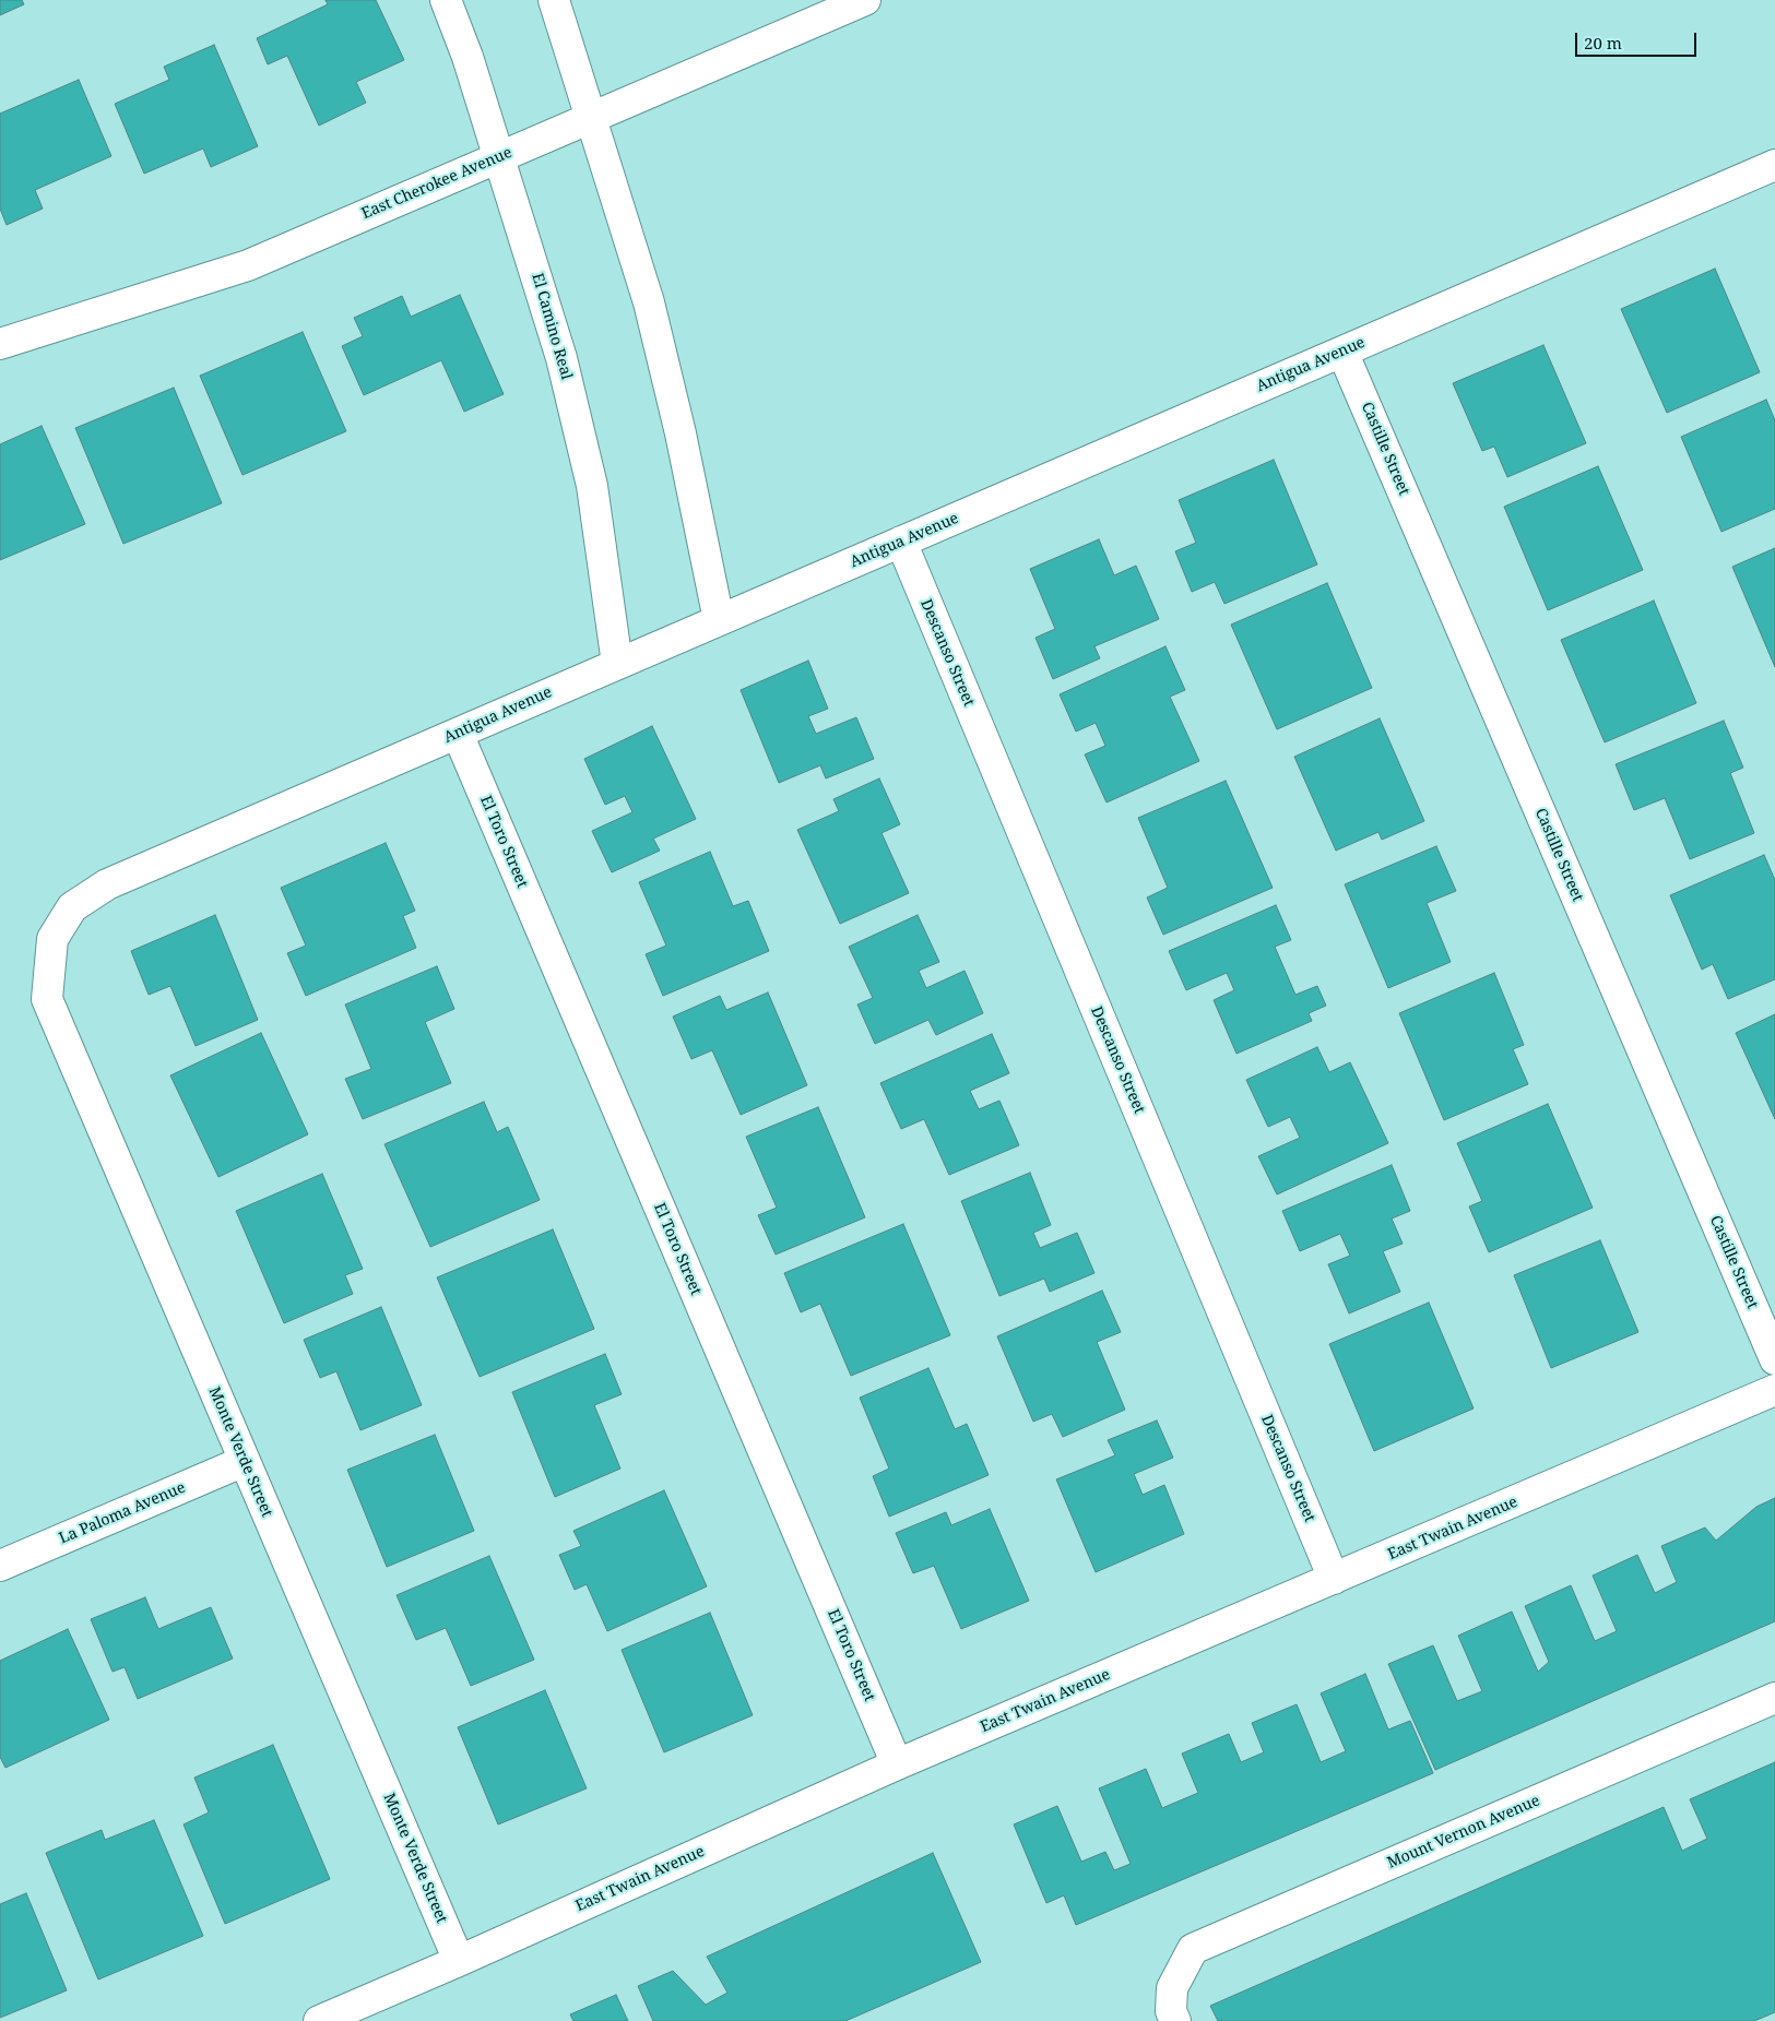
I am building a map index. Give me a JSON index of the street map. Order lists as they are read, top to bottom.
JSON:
{
  "streets": {
    "street": [
      "East Cherokee Avenue",
      "El Camino Real",
      "Antigua Avenue",
      "Castille Street",
      "Descanso Street",
      "El Toro Street",
      "Monte Verde Street",
      "La Paloma Avenue",
      "East Twain Avenue",
      "Mount Vernon Avenue"
    ]
  },
  "crossings": [
    ["East Cherokee Avenue", "El Camino Real"],
    ["El Camino Real", "Antigua Avenue"],
    ["Antigua Avenue", "Castille Street"],
    ["Antigua Avenue", "Descanso Street"],
    ["Antigua Avenue", "El Toro Street"],
    ["Antigua Avenue", "Monte Verde Street"],
    ["Descanso Street", "East Twain Avenue"],
    ["El Toro Street", "East Twain Avenue"],
    ["Monte Verde Street", "La Paloma Avenue"],
    ["Monte Verde Street", "East Twain Avenue"]
  ],
  "scale_bar": "20 m"
}
